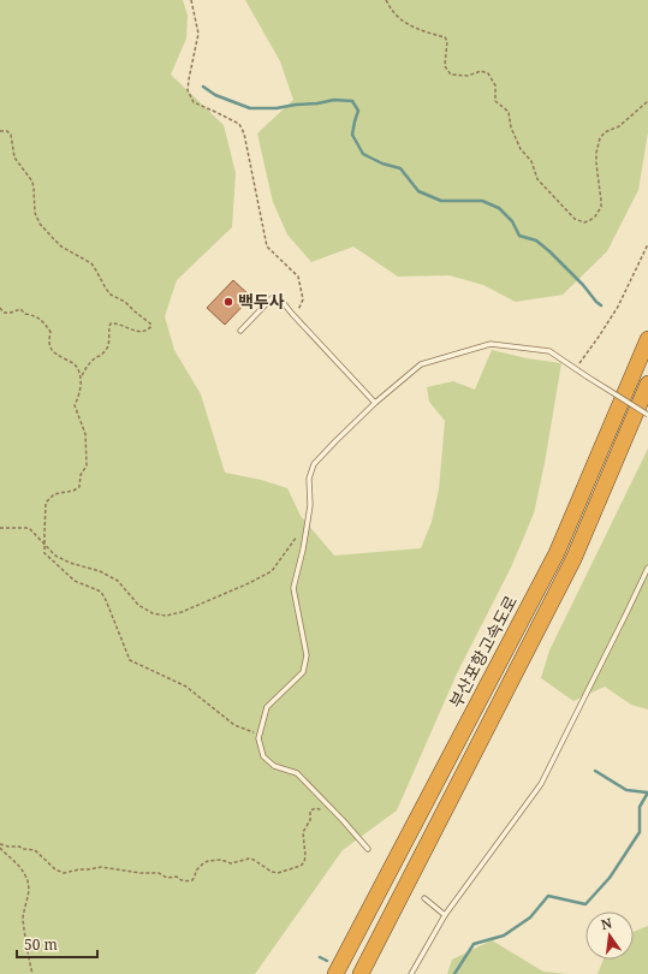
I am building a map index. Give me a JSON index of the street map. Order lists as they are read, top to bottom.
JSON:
{
  "streets": {
    "highway": ["부산포항고속도로"]
  },
  "places": ["백두사"],
  "scale_bar": "50 m",
  "north": "top"
}
